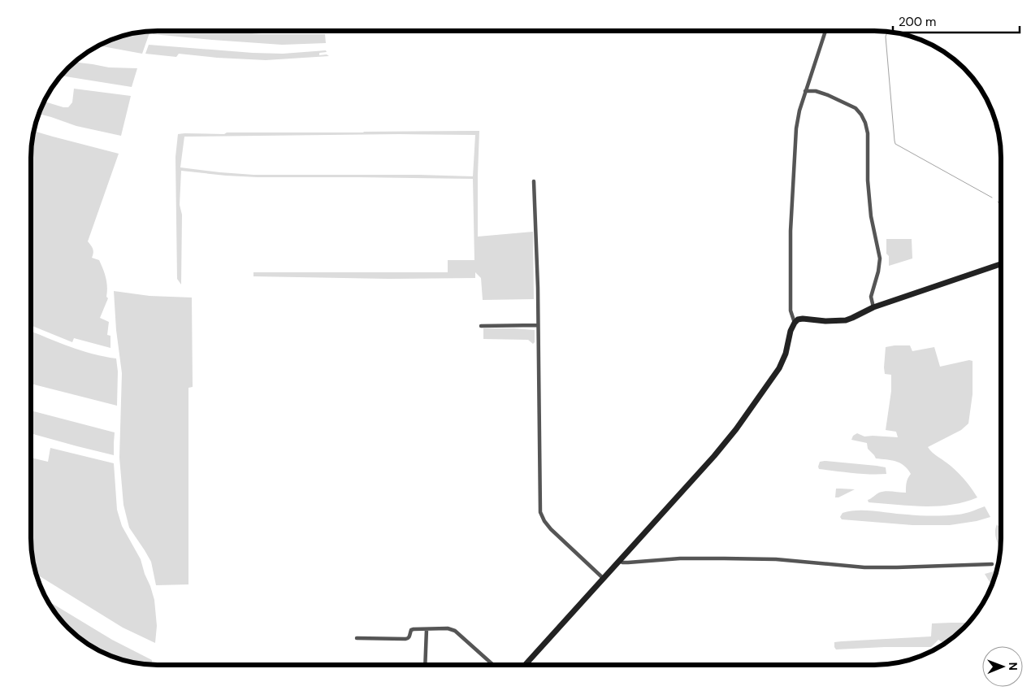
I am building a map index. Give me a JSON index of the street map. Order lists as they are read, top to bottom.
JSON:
{
  "scale_bar": "200 m",
  "north": "right"
}
